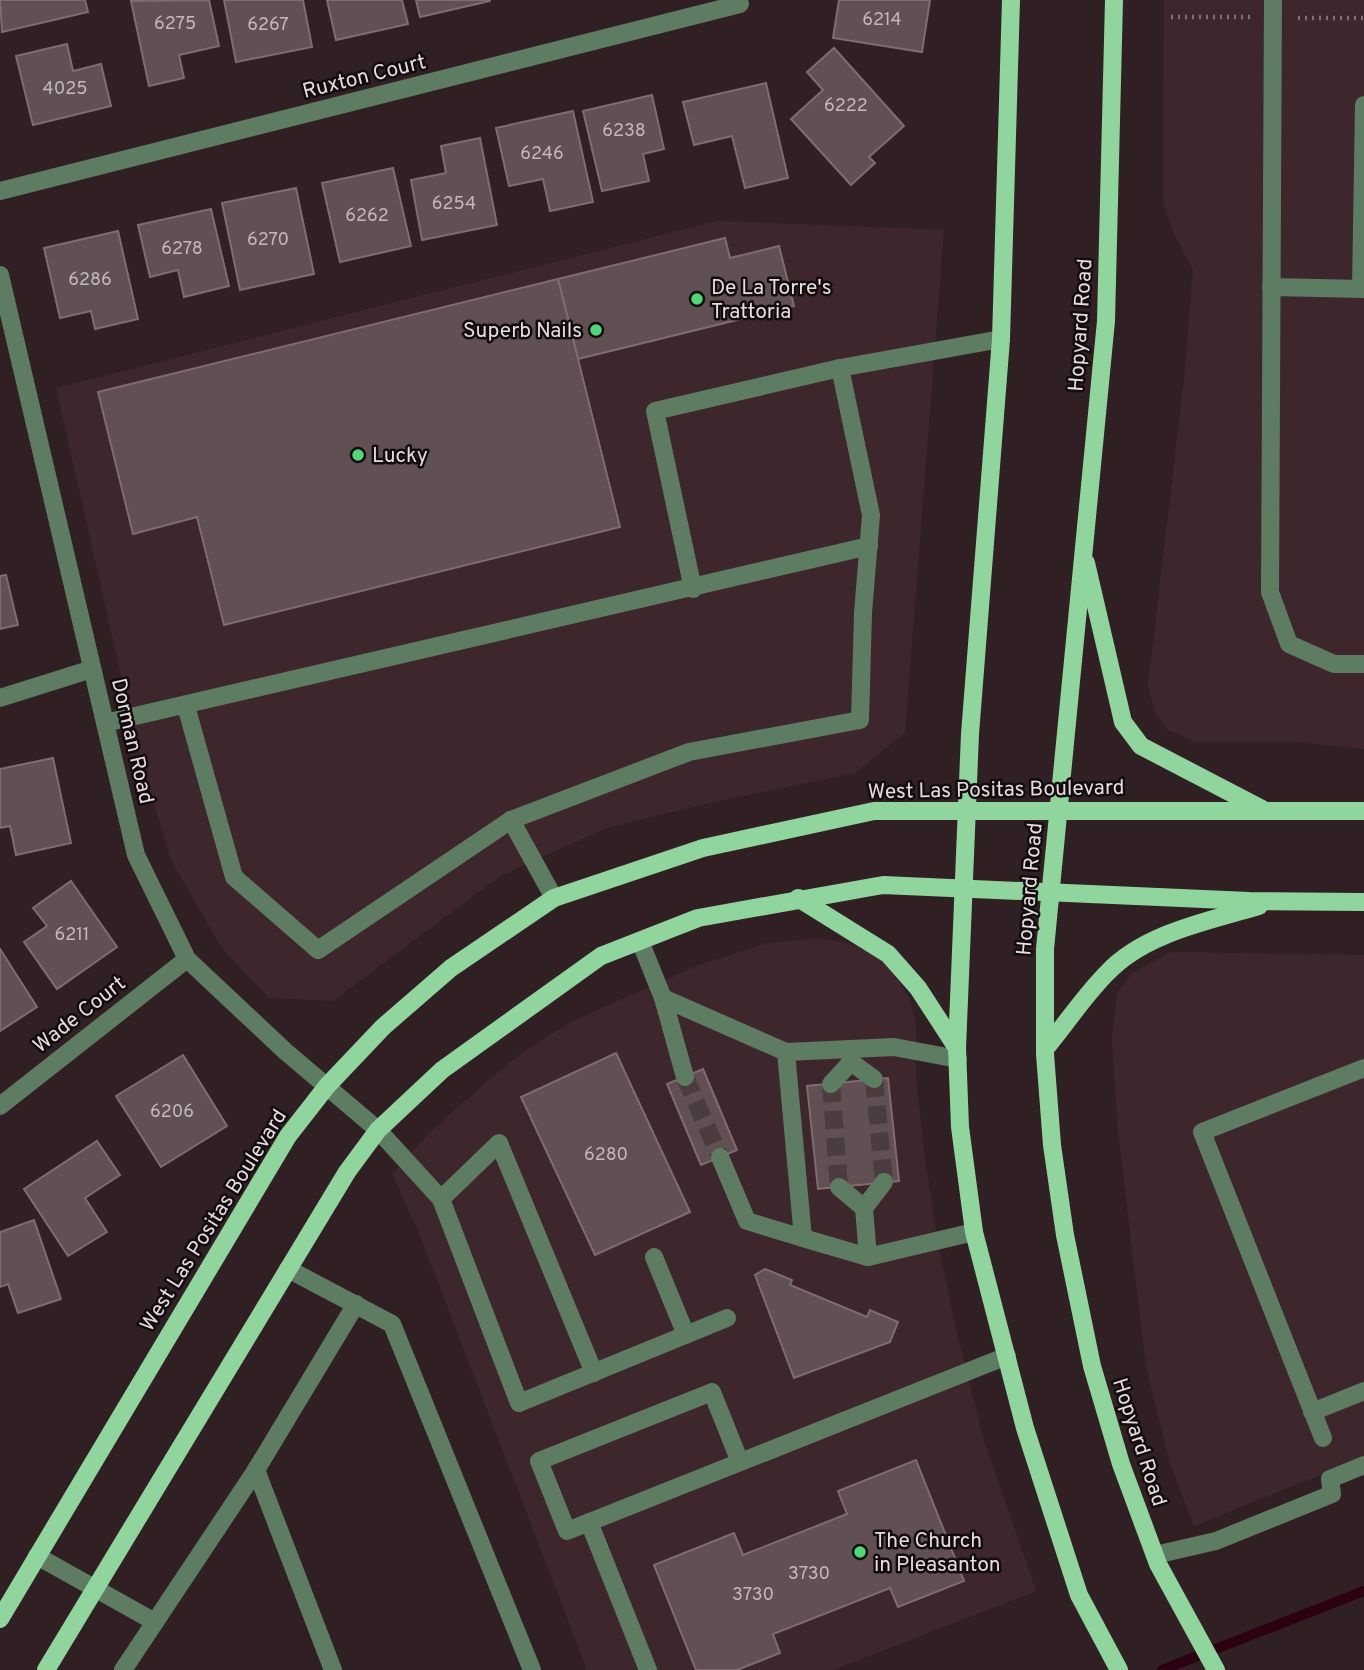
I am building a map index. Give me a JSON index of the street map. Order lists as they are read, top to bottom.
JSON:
{
  "streets": {
    "main road": ["Hopyard Road", "West Las Positas Boulevard"],
    "street": ["Ruxton Court", "Dorman Road", "Wade Court"]
  },
  "crossings": [
    ["Hopyard Road", "West Las Positas Boulevard"],
    ["Dorman Road", "West Las Positas Boulevard"],
    ["Dorman Road", "Wade Court"]
  ],
  "places": [
    "De La Torre's Trattoria",
    "Superb Nails",
    "Lucky",
    "The Church in Pleasanton"
  ],
  "house_numbers": [
    "6214",
    "6275",
    "6267",
    "4025",
    "6222",
    "6238",
    "6246",
    "6254",
    "6262",
    "6270",
    "6278",
    "6286",
    "6211",
    "6206",
    "6280",
    "3730",
    "3730"
  ]
}
